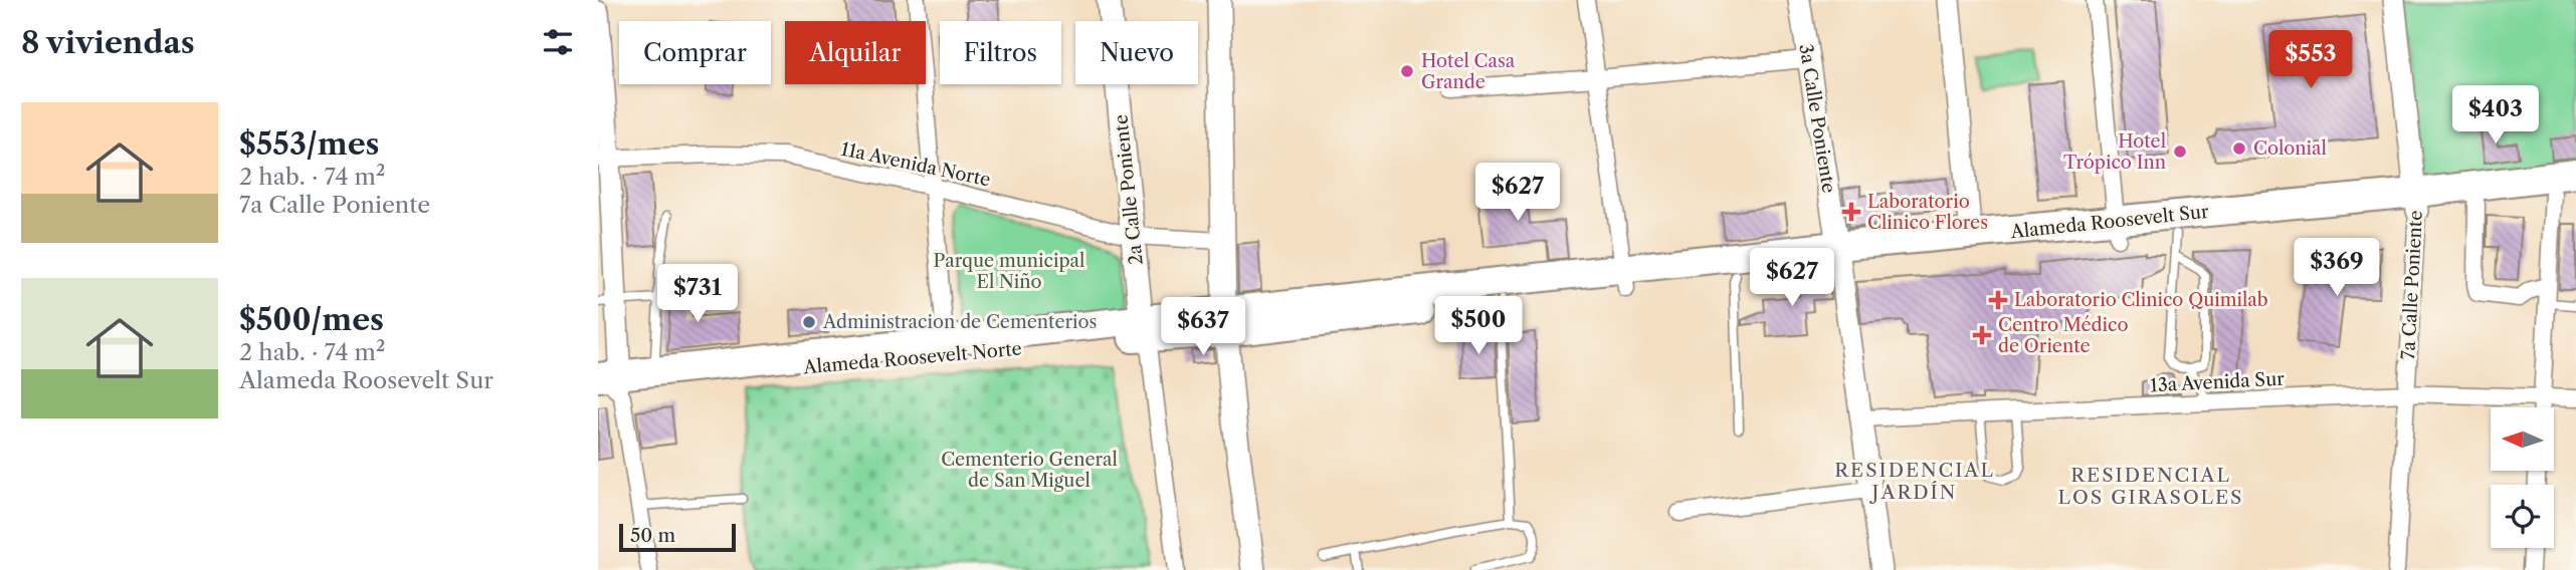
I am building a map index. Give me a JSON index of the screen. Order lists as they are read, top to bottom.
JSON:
{
  "streets": {
    "highway": ["Alameda Roosevelt Sur", "Alameda Roosevelt Norte"],
    "main road": ["2a Calle Poniente"],
    "street": [
      "3a Calle Poniente",
      "11a Avenida Norte",
      "7a Calle Poniente",
      "13a Avenida Sur"
    ]
  },
  "crossings": [
    ["3a Calle Poniente", "Alameda Roosevelt Sur"],
    ["3a Calle Poniente", "13a Avenida Sur"],
    ["11a Avenida Norte", "2a Calle Poniente"],
    ["2a Calle Poniente", "Alameda Roosevelt Norte"],
    ["Alameda Roosevelt Sur", "7a Calle Poniente"],
    ["Alameda Roosevelt Sur", "Alameda Roosevelt Norte"],
    ["7a Calle Poniente", "13a Avenida Sur"]
  ],
  "districts": ["RESIDENCIAL JARDÍN", "RESIDENCIAL LOS GIRASOLES"],
  "parks": ["Parque municipal El Niño", "Cementerio General de San Miguel"],
  "places": {
    "other": [
      "Hotel Casa Grande",
      "Colonial",
      "Hotel Trópico Inn",
      "Administracion de Cementerios"
    ],
    "health": ["Laboratorio Clinico Flores", "Laboratorio Clinico Quimilab", "Centro Médico de Oriente"]
  },
  "scale_bar": "50 m",
  "north": "left",
  "page": {
    "heading": "8 viviendas",
    "chip": [
      "Comprar",
      "Alquilar",
      "Filtros",
      "Nuevo"
    ],
    "price": [
      "$553",
      "$403",
      "$627",
      "$369",
      "$627",
      "$731",
      "$500",
      "$637"
    ],
    "list": [
      {
        "name": "$553/mes",
        "note": "2 hab. · 74 m² · 7a Calle Poniente"
      },
      {
        "name": "$500/mes",
        "note": "2 hab. · 74 m² · Alameda Roosevelt Sur"
      }
    ],
    "scale": "50 m"
  }
}
